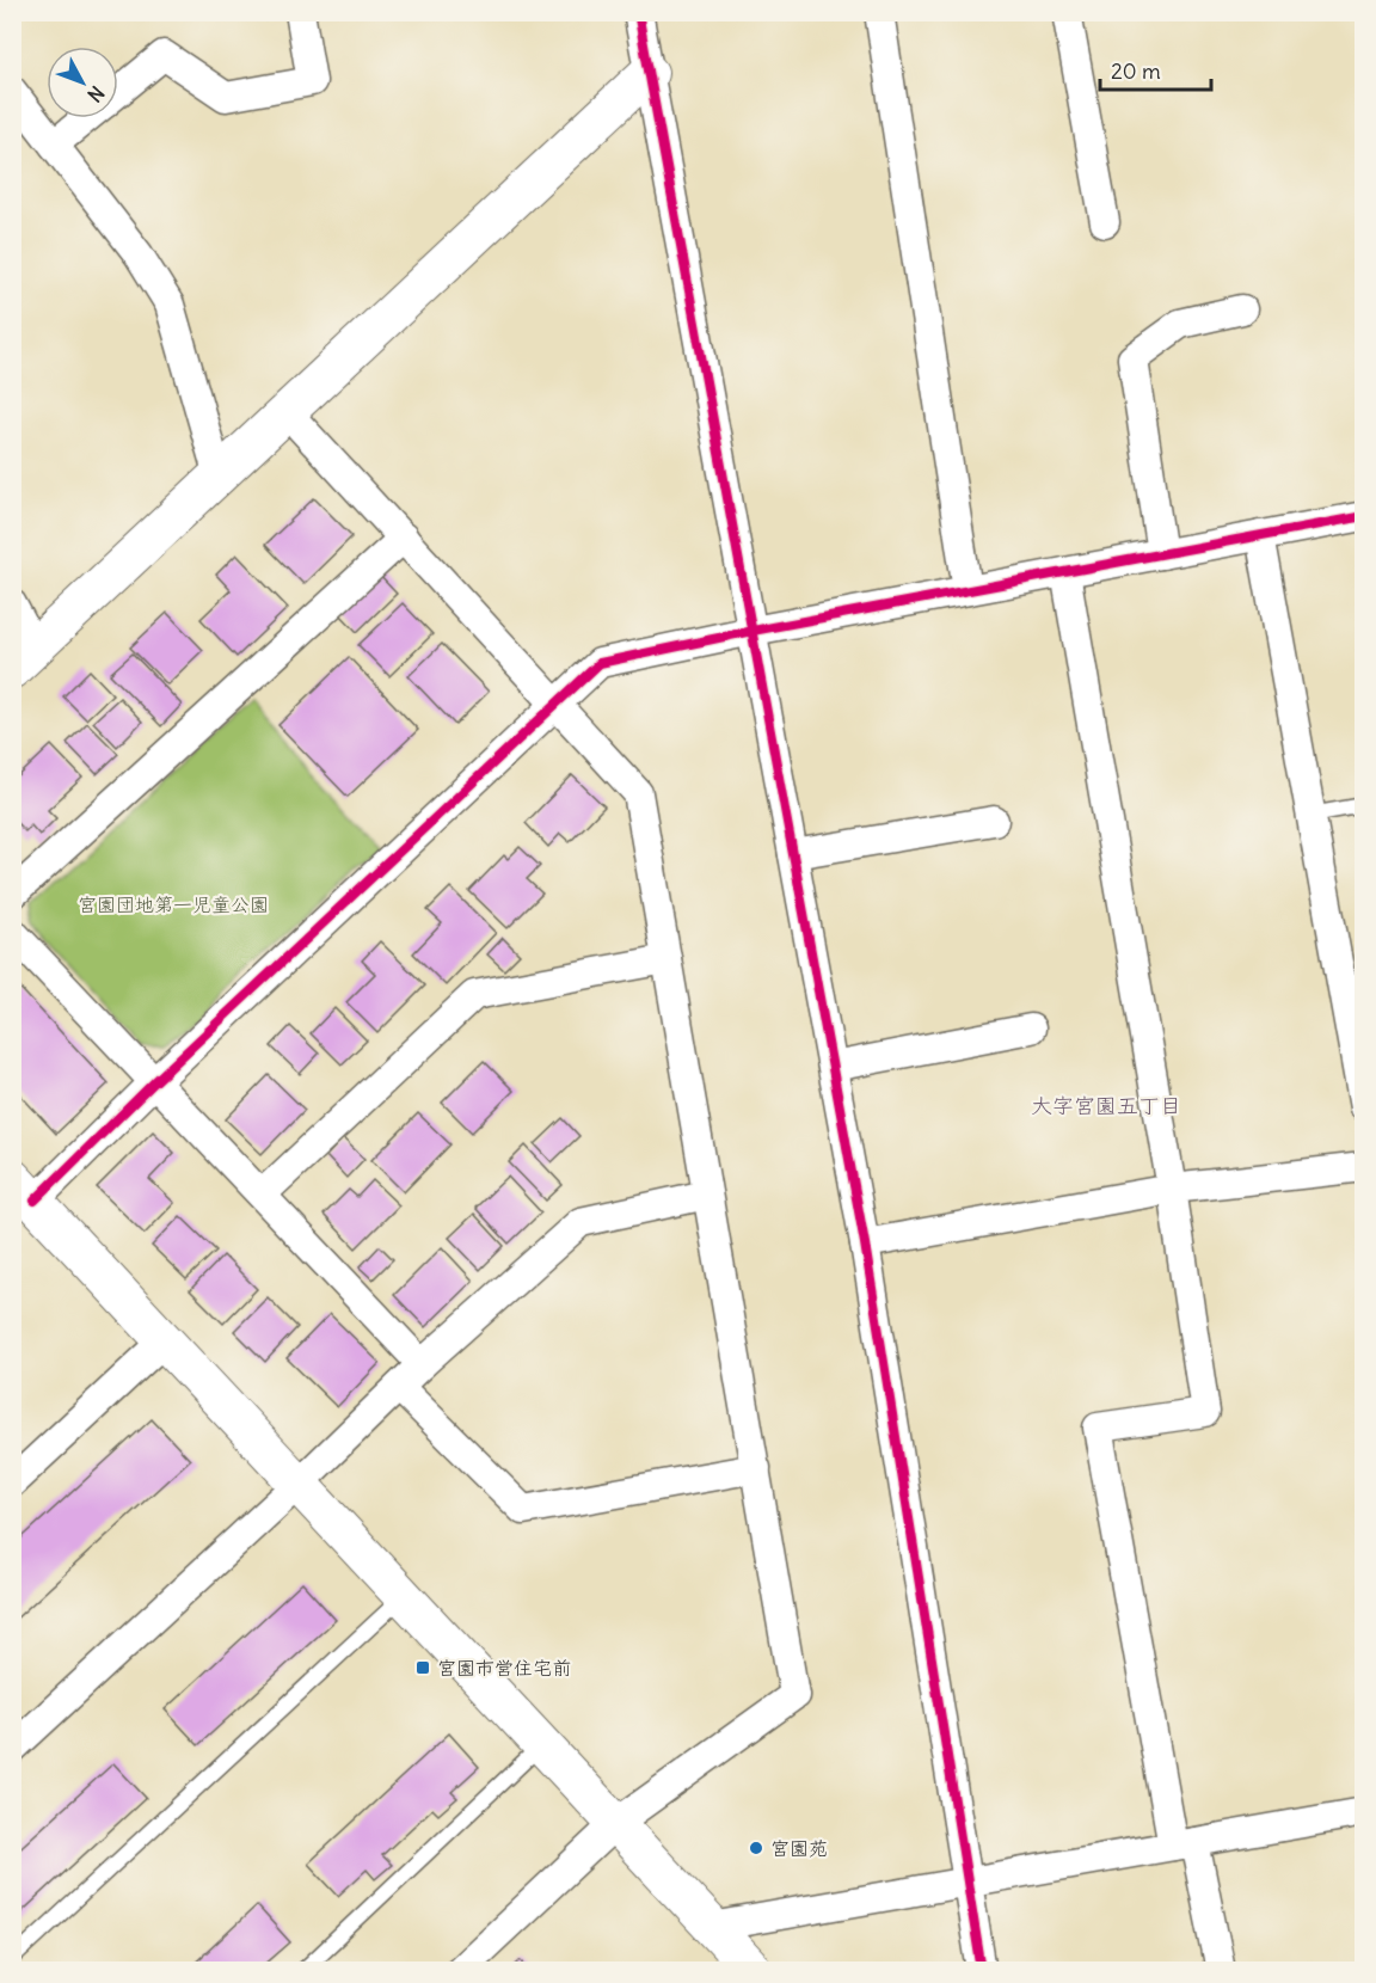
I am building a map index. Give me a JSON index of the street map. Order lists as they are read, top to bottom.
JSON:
{
  "districts": ["大字宮園五丁目"],
  "parks": ["宮園団地第一児童公園"],
  "places": {
    "transit": ["宮園市営住宅前"],
    "other": ["宮園苑"]
  },
  "scale_bar": "20 m",
  "north": "bottom right"
}
